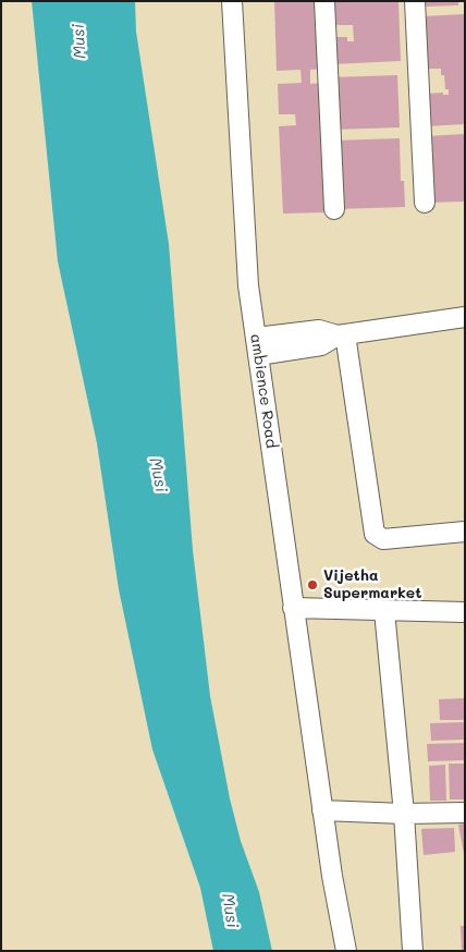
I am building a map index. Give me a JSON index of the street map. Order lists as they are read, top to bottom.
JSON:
{
  "streets": {
    "street": ["ambience Road"]
  },
  "water": ["Musi"],
  "places": ["Vijetha Supermarket"]
}
